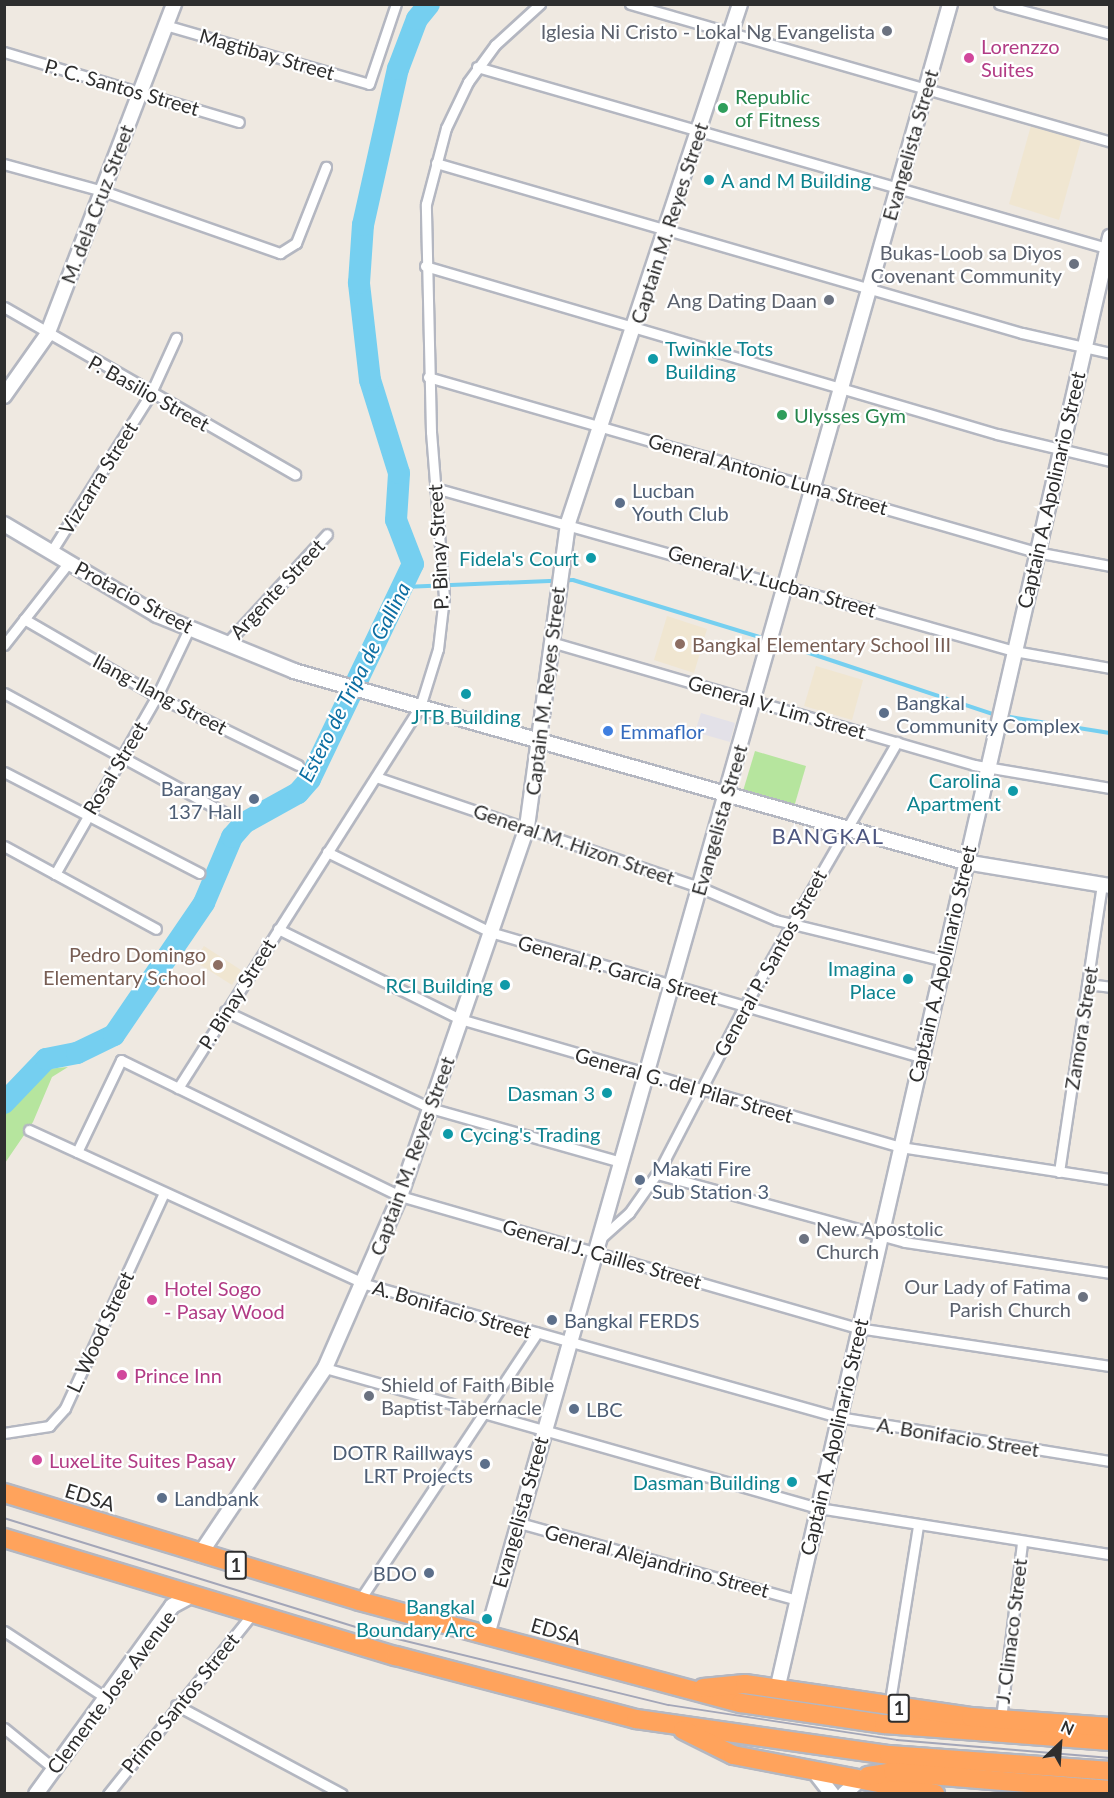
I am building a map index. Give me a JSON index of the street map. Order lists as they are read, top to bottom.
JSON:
{
  "streets": {
    "highway": ["EDSA", "1"],
    "street": [
      "Magtibay Street",
      "P. C. Santos Street",
      "Evangelista Street",
      "M. dela Cruz Street",
      "Captain M. Reyes Street",
      "P. Basilio Street",
      "General Antonio Luna Street",
      "Vizcarra Street",
      "Captain A. Apolinario Street",
      "P. Binay Street",
      "General V. Lucban Street",
      "Argente Street",
      "Protacio Street",
      "Ilang-Ilang Street",
      "General V. Lim Street",
      "Rosal Street",
      "General M. Hizon Street",
      "General P. Santos Street",
      "General P. Garcia Street",
      "Zamora Street",
      "General G. del Pilar Street",
      "General J. Cailles Street",
      "A. Bonifacio Street",
      "L. Wood Street",
      "General Alejandrino Street",
      "J. Climaco Street",
      "Clemente Jose Avenue",
      "Primo Santos Street"
    ]
  },
  "crossings": [
    ["Magtibay Street", "M. dela Cruz Street"],
    ["P. C. Santos Street", "M. dela Cruz Street"],
    ["Evangelista Street", "General Antonio Luna Street"],
    ["Evangelista Street", "General V. Lucban Street"],
    ["Evangelista Street", "Protacio Street"],
    ["Evangelista Street", "General V. Lim Street"],
    ["Evangelista Street", "General M. Hizon Street"],
    ["Evangelista Street", "General P. Santos Street"],
    ["Evangelista Street", "General P. Garcia Street"],
    ["Evangelista Street", "General G. del Pilar Street"],
    ["Evangelista Street", "General J. Cailles Street"],
    ["Evangelista Street", "A. Bonifacio Street"],
    ["Evangelista Street", "EDSA"],
    ["Evangelista Street", "General Alejandrino Street"],
    ["M. dela Cruz Street", "P. Basilio Street"],
    ["Captain M. Reyes Street", "General Antonio Luna Street"],
    ["Captain M. Reyes Street", "General V. Lucban Street"],
    ["Captain M. Reyes Street", "Protacio Street"],
    ["Captain M. Reyes Street", "General V. Lim Street"],
    ["Captain M. Reyes Street", "General M. Hizon Street"],
    ["Captain M. Reyes Street", "General P. Garcia Street"],
    ["Captain M. Reyes Street", "General G. del Pilar Street"],
    ["Captain M. Reyes Street", "General J. Cailles Street"],
    ["Captain M. Reyes Street", "A. Bonifacio Street"],
    ["Captain M. Reyes Street", "EDSA"],
    ["P. Basilio Street", "Vizcarra Street"],
    ["General Antonio Luna Street", "Captain A. Apolinario Street"],
    ["General Antonio Luna Street", "P. Binay Street"],
    ["Vizcarra Street", "Protacio Street"],
    ["Captain A. Apolinario Street", "General V. Lucban Street"],
    ["Captain A. Apolinario Street", "Protacio Street"],
    ["Captain A. Apolinario Street", "General V. Lim Street"],
    ["Captain A. Apolinario Street", "General M. Hizon Street"],
    ["Captain A. Apolinario Street", "General P. Garcia Street"],
    ["Captain A. Apolinario Street", "General G. del Pilar Street"],
    ["Captain A. Apolinario Street", "General J. Cailles Street"],
    ["Captain A. Apolinario Street", "A. Bonifacio Street"],
    ["Captain A. Apolinario Street", "General Alejandrino Street"],
    ["Captain A. Apolinario Street", "1"],
    ["P. Binay Street", "General V. Lucban Street"],
    ["P. Binay Street", "Protacio Street"],
    ["P. Binay Street", "General M. Hizon Street"],
    ["P. Binay Street", "General P. Garcia Street"],
    ["P. Binay Street", "General G. del Pilar Street"],
    ["P. Binay Street", "General J. Cailles Street"],
    ["Argente Street", "Protacio Street"],
    ["Protacio Street", "Rosal Street"],
    ["Protacio Street", "General P. Santos Street"],
    ["Protacio Street", "Zamora Street"],
    ["Ilang-Ilang Street", "Rosal Street"],
    ["General V. Lim Street", "General P. Santos Street"],
    ["General M. Hizon Street", "General P. Santos Street"],
    ["General P. Santos Street", "General P. Garcia Street"],
    ["General P. Santos Street", "General G. del Pilar Street"],
    ["General P. Santos Street", "General J. Cailles Street"],
    ["Zamora Street", "General G. del Pilar Street"],
    ["General J. Cailles Street", "A. Bonifacio Street"],
    ["A. Bonifacio Street", "L. Wood Street"],
    ["EDSA", "1"],
    ["1", "J. Climaco Street"],
    ["1", "Clemente Jose Avenue"],
    ["1", "Primo Santos Street"]
  ],
  "districts": ["BANGKAL"],
  "water": ["Estero de Tripa de Gallina"],
  "places": [
    "Iglesia Ni Cristo - Lokal Ng Evangelista",
    "Lorenzzo Suites",
    "Republic of Fitness",
    "A and M Building",
    "Bukas-Loob sa Diyos Covenant Community",
    "Ang Dating Daan",
    "Twinkle Tots Building",
    "Ulysses Gym",
    "Lucban Youth Club",
    "Fidela's Court",
    "Bangkal Elementary School III",
    "JTB Building",
    "Bangkal Community Complex",
    "Emmaflor",
    "Carolina Apartment",
    "Barangay 137 Hall",
    "Pedro Domingo Elementary School",
    "Imagina Place",
    "RCI Building",
    "Dasman 3",
    "Cycing's Trading",
    "Makati Fire Sub Station 3",
    "New Apostolic Church",
    "Our Lady of Fatima Parish Church",
    "Hotel Sogo - Pasay Wood",
    "Bangkal FERDS",
    "Prince Inn",
    "Shield of Faith Bible Baptist Tabernacle",
    "LBC",
    "LuxeLite Suites Pasay",
    "DOTR Raillways LRT Projects",
    "Dasman Building",
    "Landbank",
    "BDO",
    "Bangkal Boundary Arc"
  ],
  "north": "top right"
}
